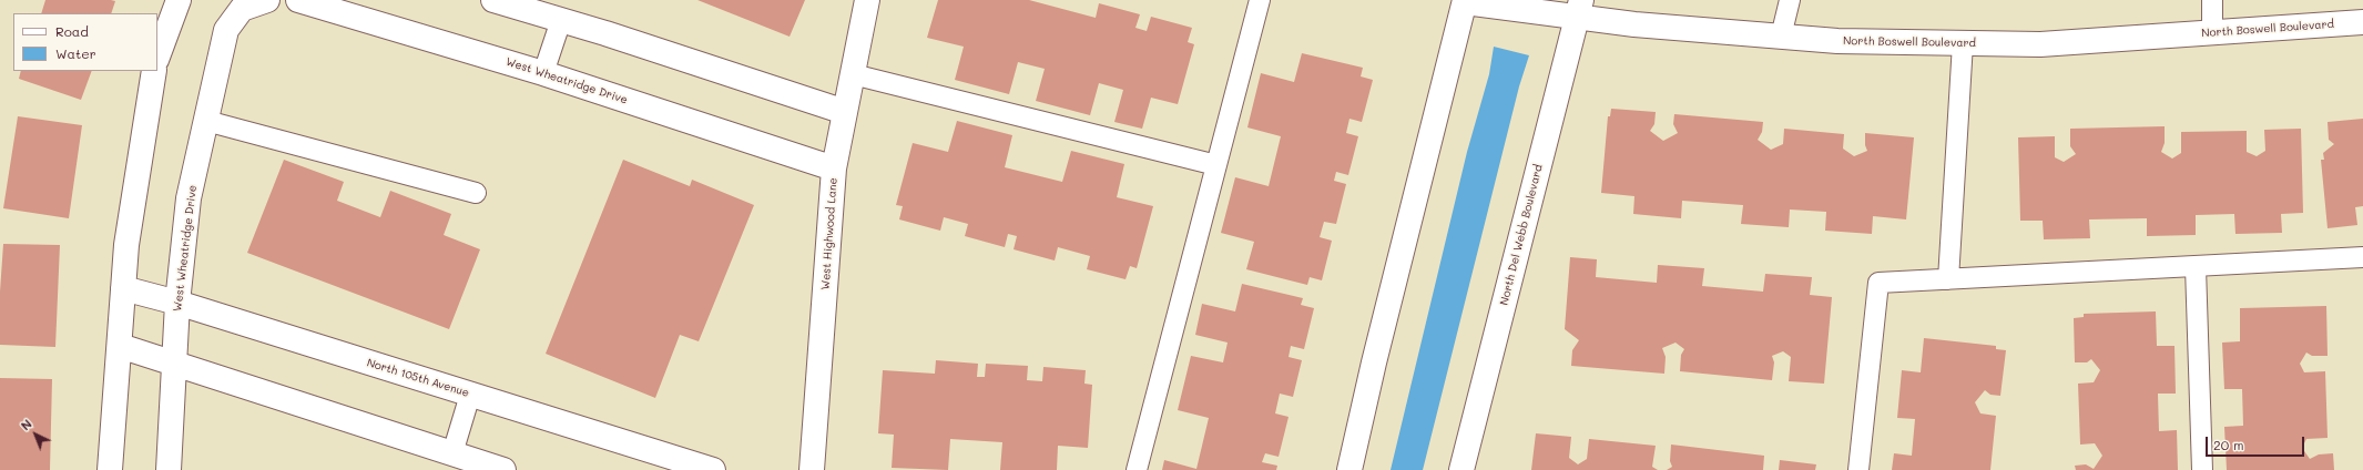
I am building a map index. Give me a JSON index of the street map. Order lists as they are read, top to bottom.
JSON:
{
  "streets": {
    "street": [
      "North Boswell Boulevard",
      "West Wheatridge Drive",
      "West Highwood Lane",
      "North Del Webb Boulevard",
      "North 105th Avenue"
    ]
  },
  "crossings": [
    ["North Boswell Boulevard", "North Del Webb Boulevard"],
    ["West Wheatridge Drive", "West Highwood Lane"],
    ["West Wheatridge Drive", "North 105th Avenue"]
  ],
  "legend": ["Road", "Water"],
  "scale_bar": "20 m",
  "north": "top left"
}
